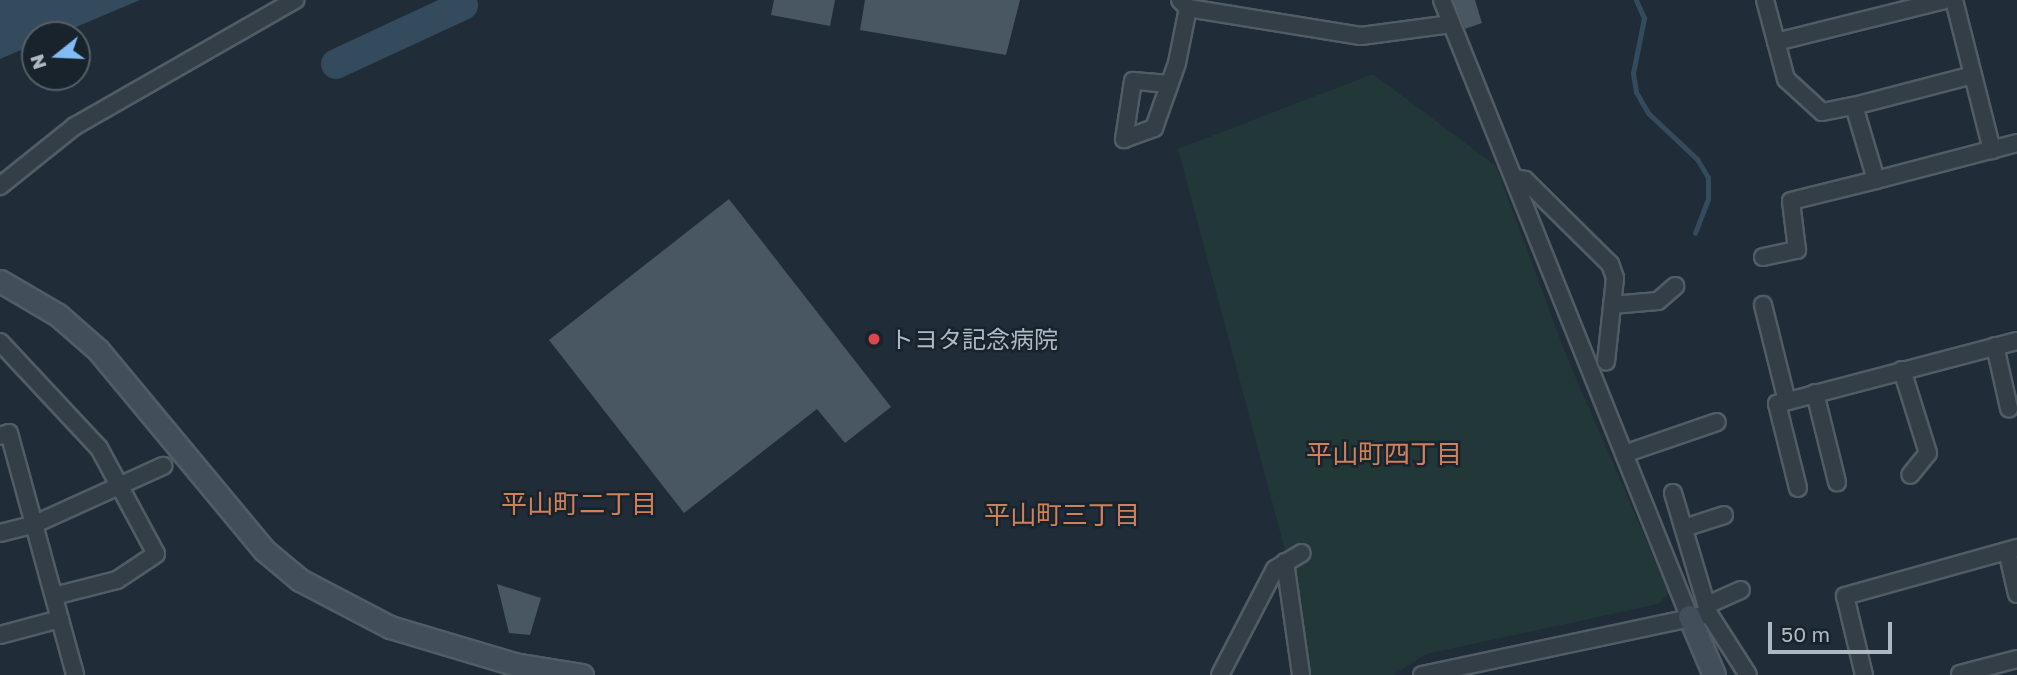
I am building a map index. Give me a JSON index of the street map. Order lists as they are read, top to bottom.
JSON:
{
  "districts": ["平山町四丁目", "平山町二丁目", "平山町三丁目"],
  "places": ["トヨタ記念病院"],
  "scale_bar": "50 m",
  "north": "left"
}
